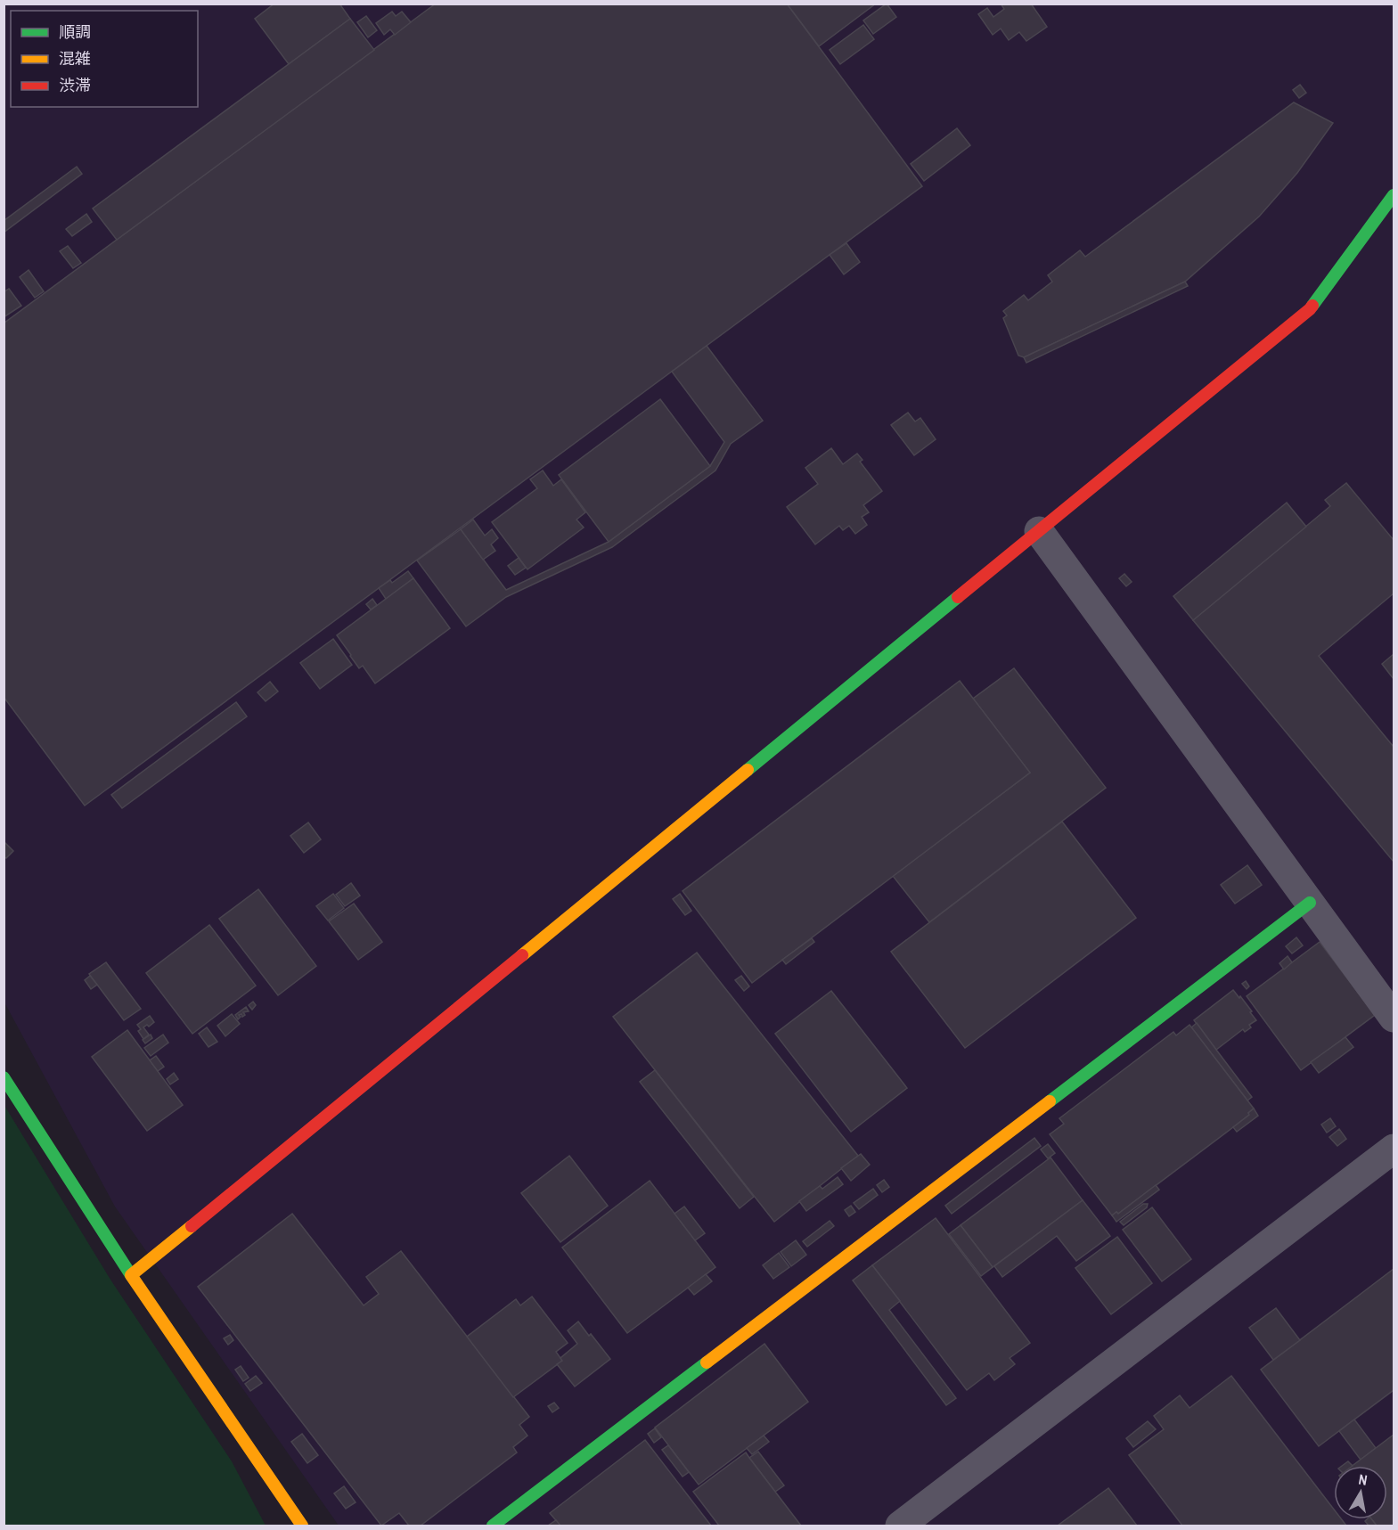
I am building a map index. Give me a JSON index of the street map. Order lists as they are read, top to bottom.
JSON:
{
  "legend": ["順調", "混雑", "渋滞"],
  "north": "top"
}
